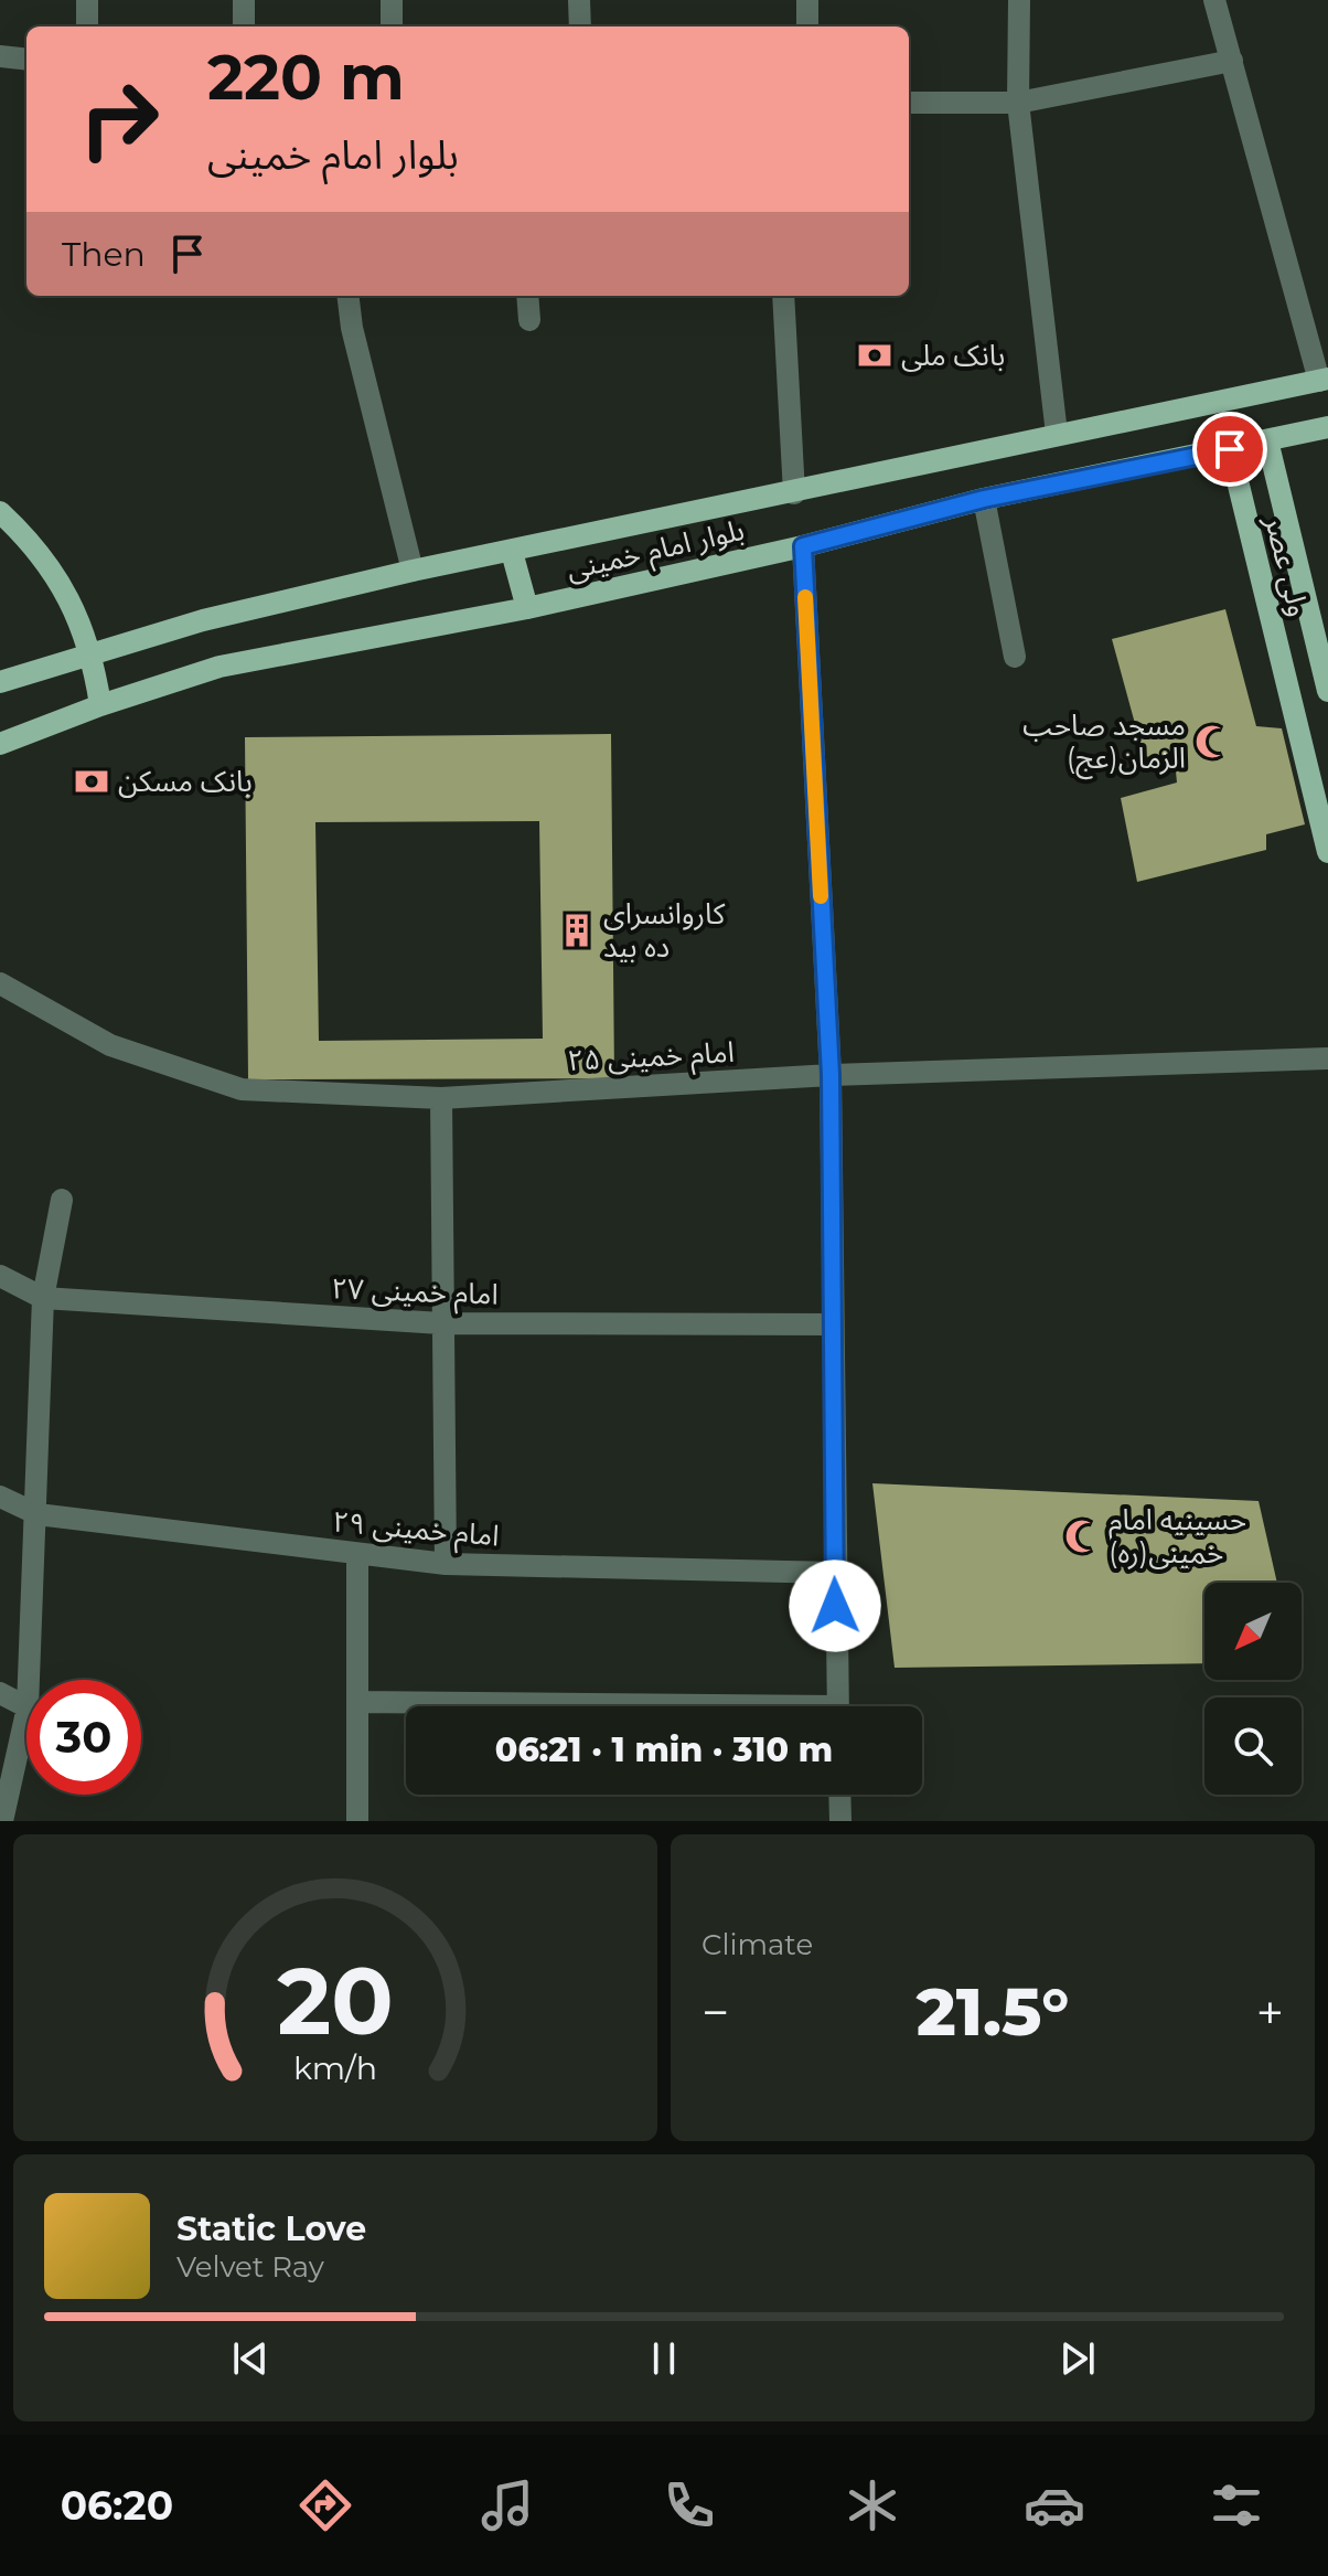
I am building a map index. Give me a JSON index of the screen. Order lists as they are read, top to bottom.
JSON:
{
  "streets": {
    "main road": ["بلوار امام خمینی", "ولی عصر"],
    "street": ["امام خمینی ۲۵", "امام خمینی ۲۷", "امام خمینی ۲۹"]
  },
  "crossings": [
    ["بلوار امام خمینی", "ولی عصر"]
  ],
  "places": {
    "bank": ["بانک ملی", "بانک مسکن"],
    "mosque": ["مسجد صاحب الزمان(عج)", "حسینیه امام خمینی(ره)"],
    "building": ["کاروانسرای ده بید"]
  },
  "north": "bottom left",
  "page": {
    "turn": ["220 m", "بلوار امام خمینی"],
    "then": "Then",
    "limit": "30",
    "trip": "06:21 · 1 min · 310 m",
    "tile": "Climate",
    "heat": ["−", "21.5°", "+"],
    "song": ["Static Love", "Velvet Ray"],
    "tabs": "06:20",
    "gauge": ["20", "km/h"]
  }
}
